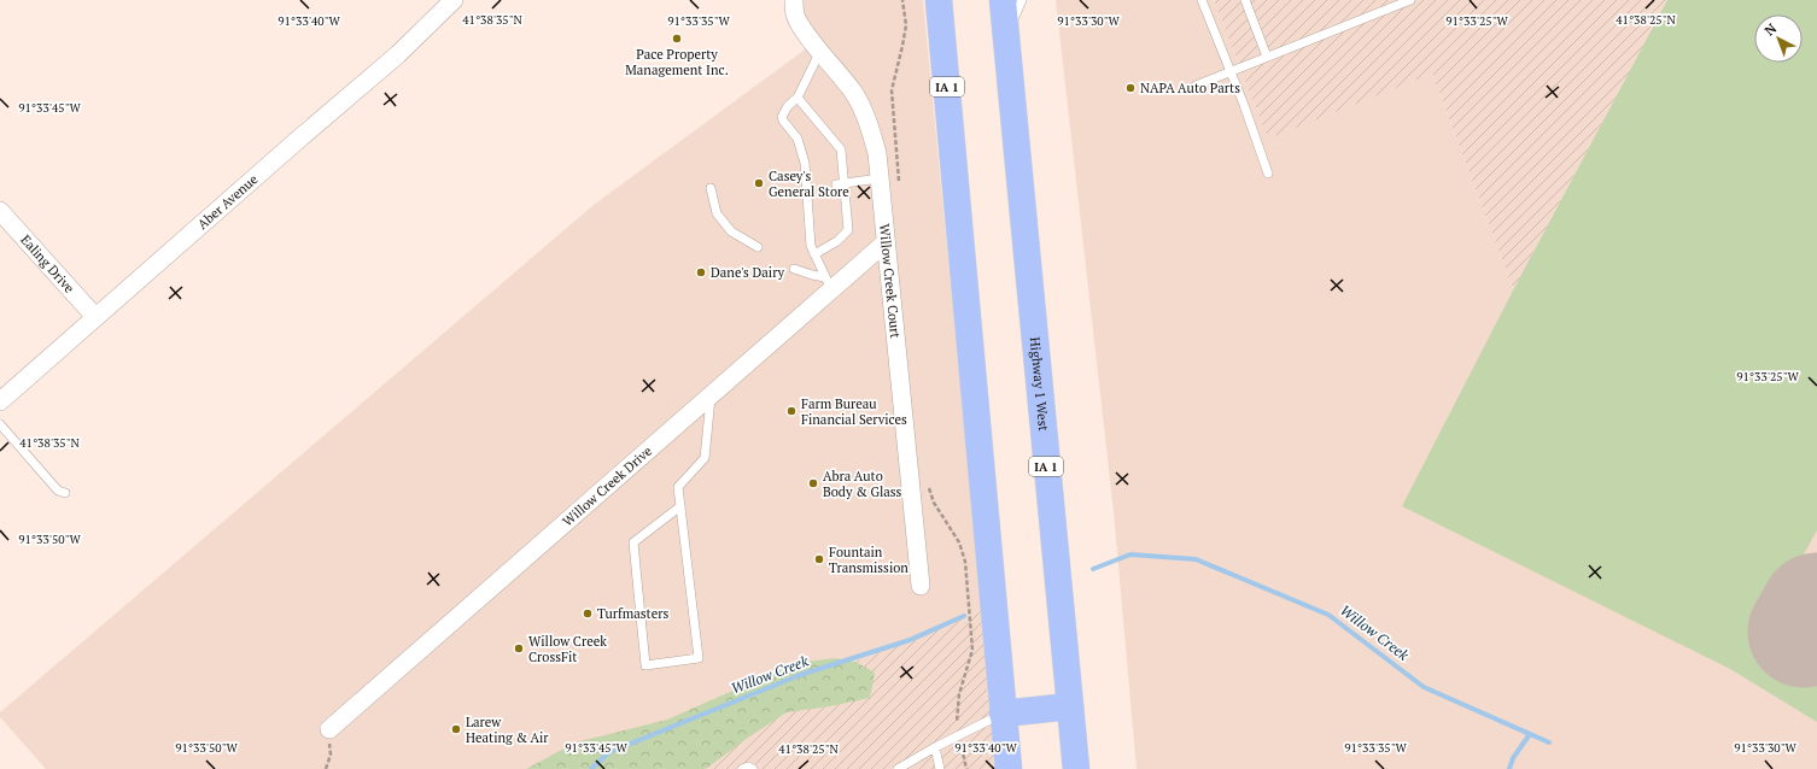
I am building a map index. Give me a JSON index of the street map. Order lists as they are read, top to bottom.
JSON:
{
  "streets": {
    "main road": ["IA 1", "Highway 1 West"],
    "street": [
      "Aber Avenue",
      "Ealing Drive",
      "Willow Creek Court",
      "Willow Creek Drive"
    ]
  },
  "crossings": [
    ["Aber Avenue", "Ealing Drive"],
    ["Willow Creek Court", "Willow Creek Drive"]
  ],
  "water": ["Willow Creek"],
  "places": [
    "Pace Property Management Inc.",
    "NAPA Auto Parts",
    "Casey's General Store",
    "Dane's Dairy",
    "Farm Bureau Financial Services",
    "Abra Auto Body & Glass",
    "Fountain Transmission",
    "Turfmasters",
    "Willow Creek CrossFit",
    "Larew Heating & Air"
  ],
  "north": "top left",
  "coordinates": [
    "41°38'35\"N",
    "41°38'25\"N",
    "91°33'25\"W",
    "91°33'40\"W",
    "91°33'35\"W",
    "91°33'30\"W",
    "91°33'45\"W",
    "91°33'50\"W"
  ]
}
